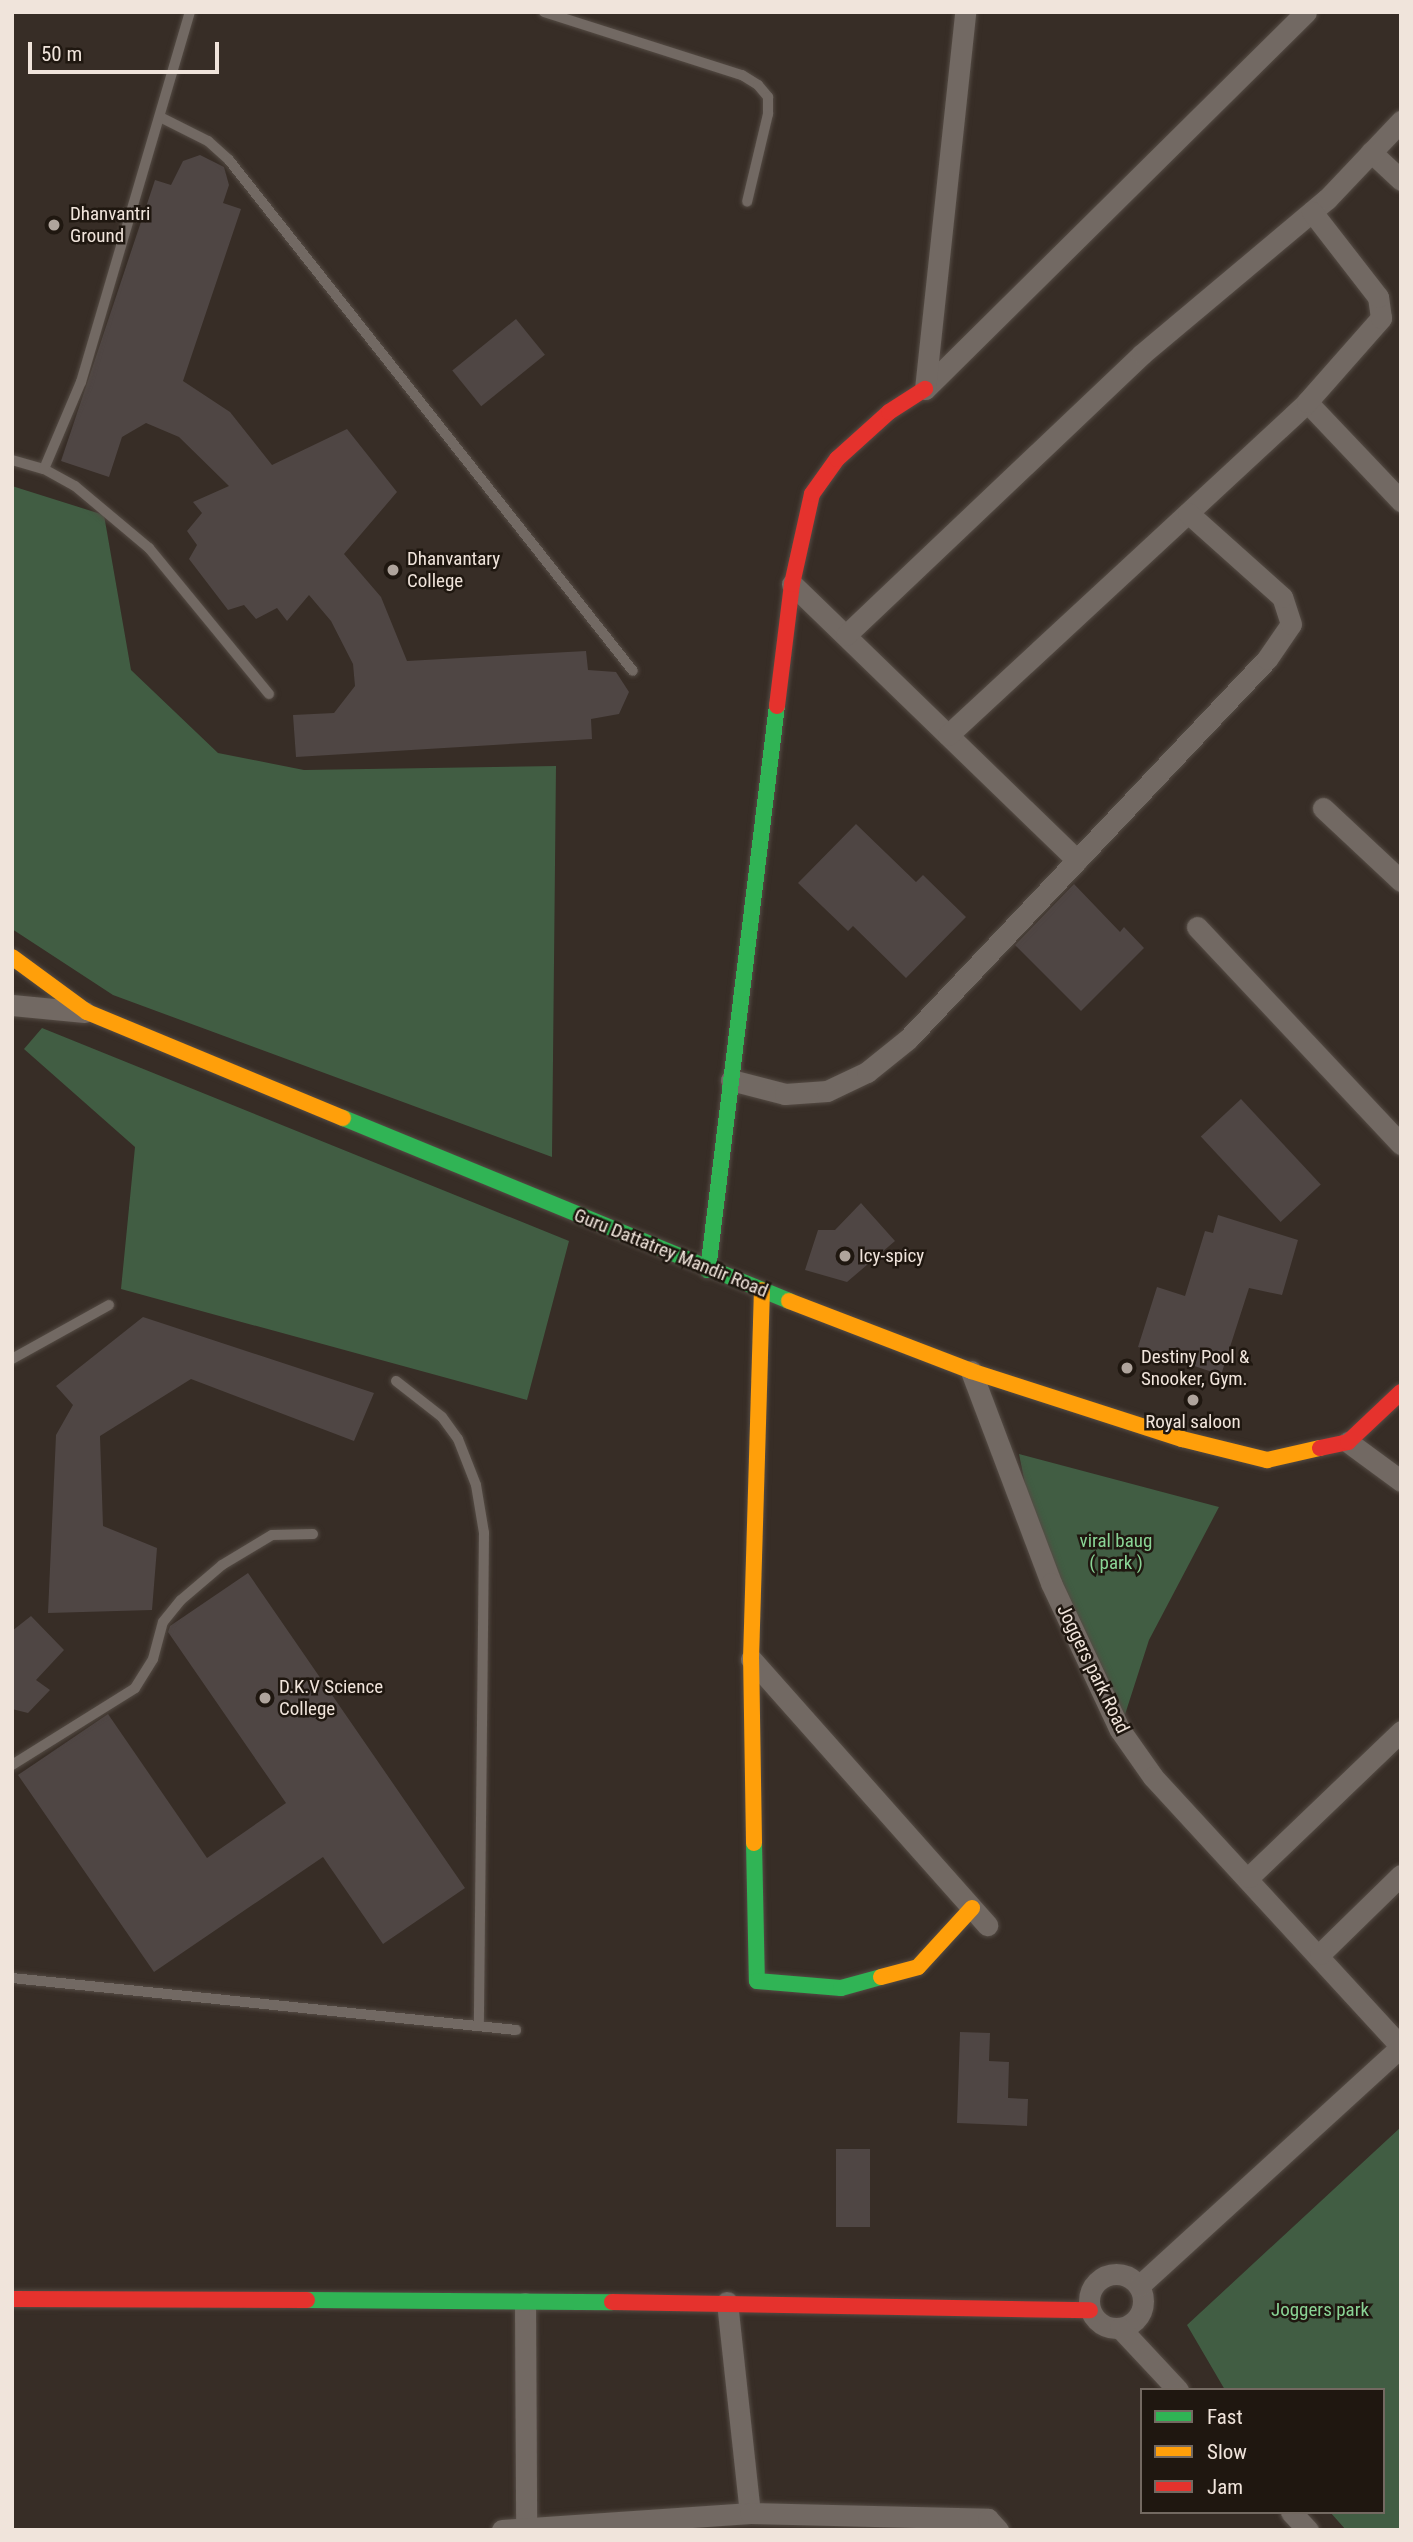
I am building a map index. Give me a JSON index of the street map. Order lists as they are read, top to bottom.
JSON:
{
  "streets": {
    "street": ["Guru Dattatrey Mandir Road", "Joggers park Road"]
  },
  "crossings": [
    ["Guru Dattatrey Mandir Road", "Joggers park Road"]
  ],
  "parks": ["viral baug ( park )", "Joggers park"],
  "places": [
    "Dhanvantri Ground",
    "Dhanvantary College",
    "Icy-spicy",
    "Destiny Pool & Snooker, Gym.",
    "Royal saloon",
    "D.K.V Science College"
  ],
  "legend": ["Fast", "Slow", "Jam"],
  "scale_bar": "50 m"
}
